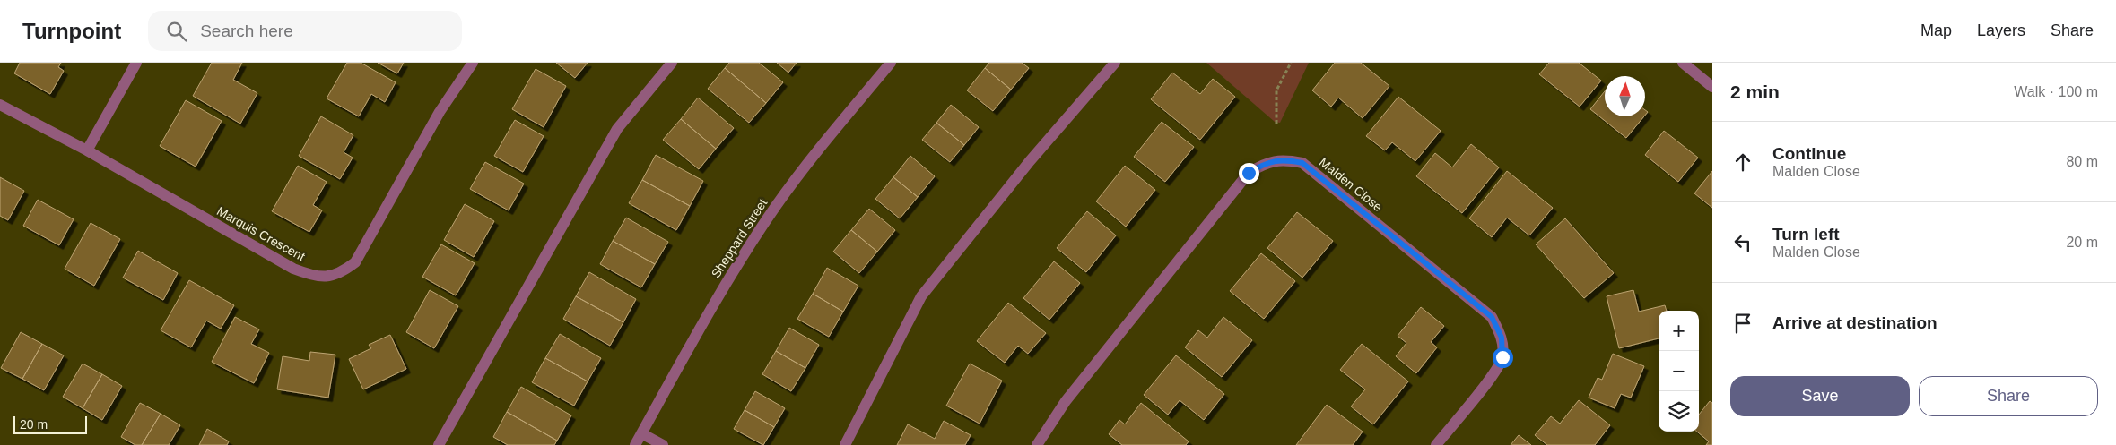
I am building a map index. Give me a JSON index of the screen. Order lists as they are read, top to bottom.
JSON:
{
  "streets": {
    "street": ["Malden Close", "Marquis Crescent", "Sheppard Street"]
  },
  "scale_bar": "20 m",
  "north": "top",
  "page": {
    "header": "Turnpoint",
    "search": "Search here",
    "nav": ["Map", "Layers", "Share"],
    "heading": ["2 min", "Walk · 100 m"],
    "list": [
      ["Continue", "Malden Close", "80 m"],
      ["Turn left", "Malden Close", "20 m"],
      "Arrive at destination"
    ],
    "map_buttons": ["+", "−"],
    "buttons": ["Save", "Share"],
    "scale": "20 m"
  }
}
